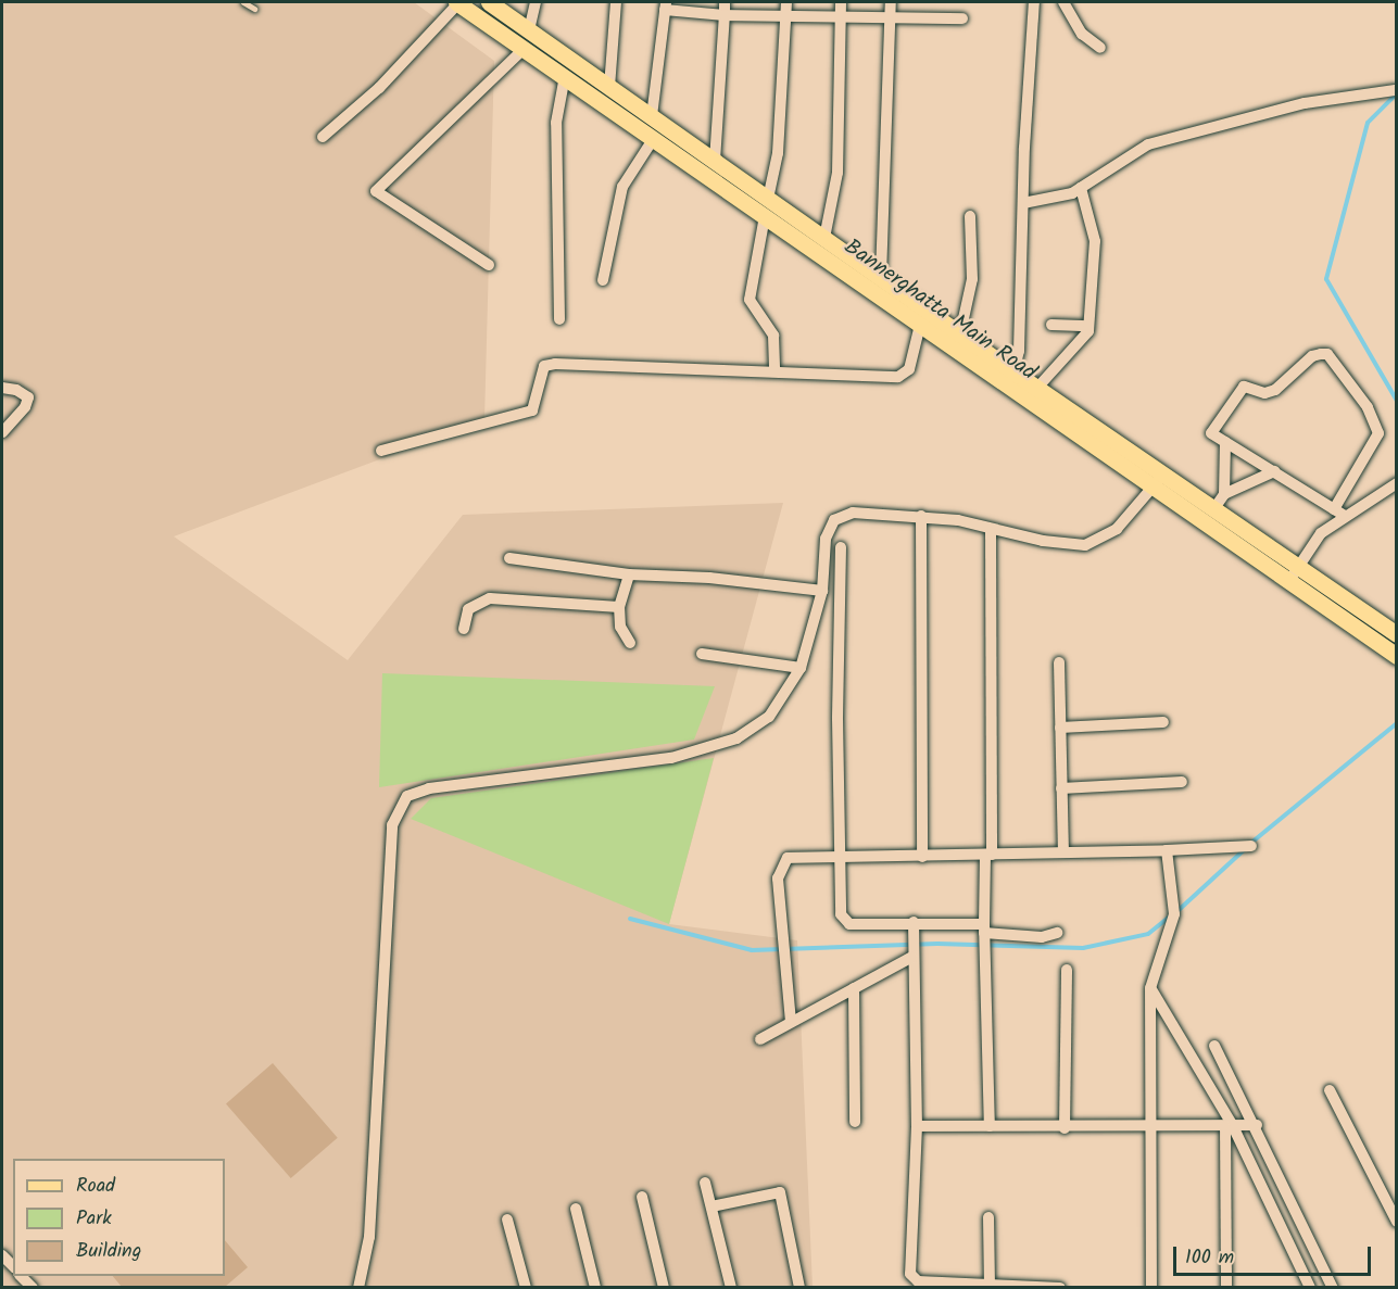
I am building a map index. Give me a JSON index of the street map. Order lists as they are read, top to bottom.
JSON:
{
  "streets": {
    "main road": ["Bannerghatta Main Road"]
  },
  "legend": ["Road", "Park", "Building"],
  "scale_bar": "100 m"
}
